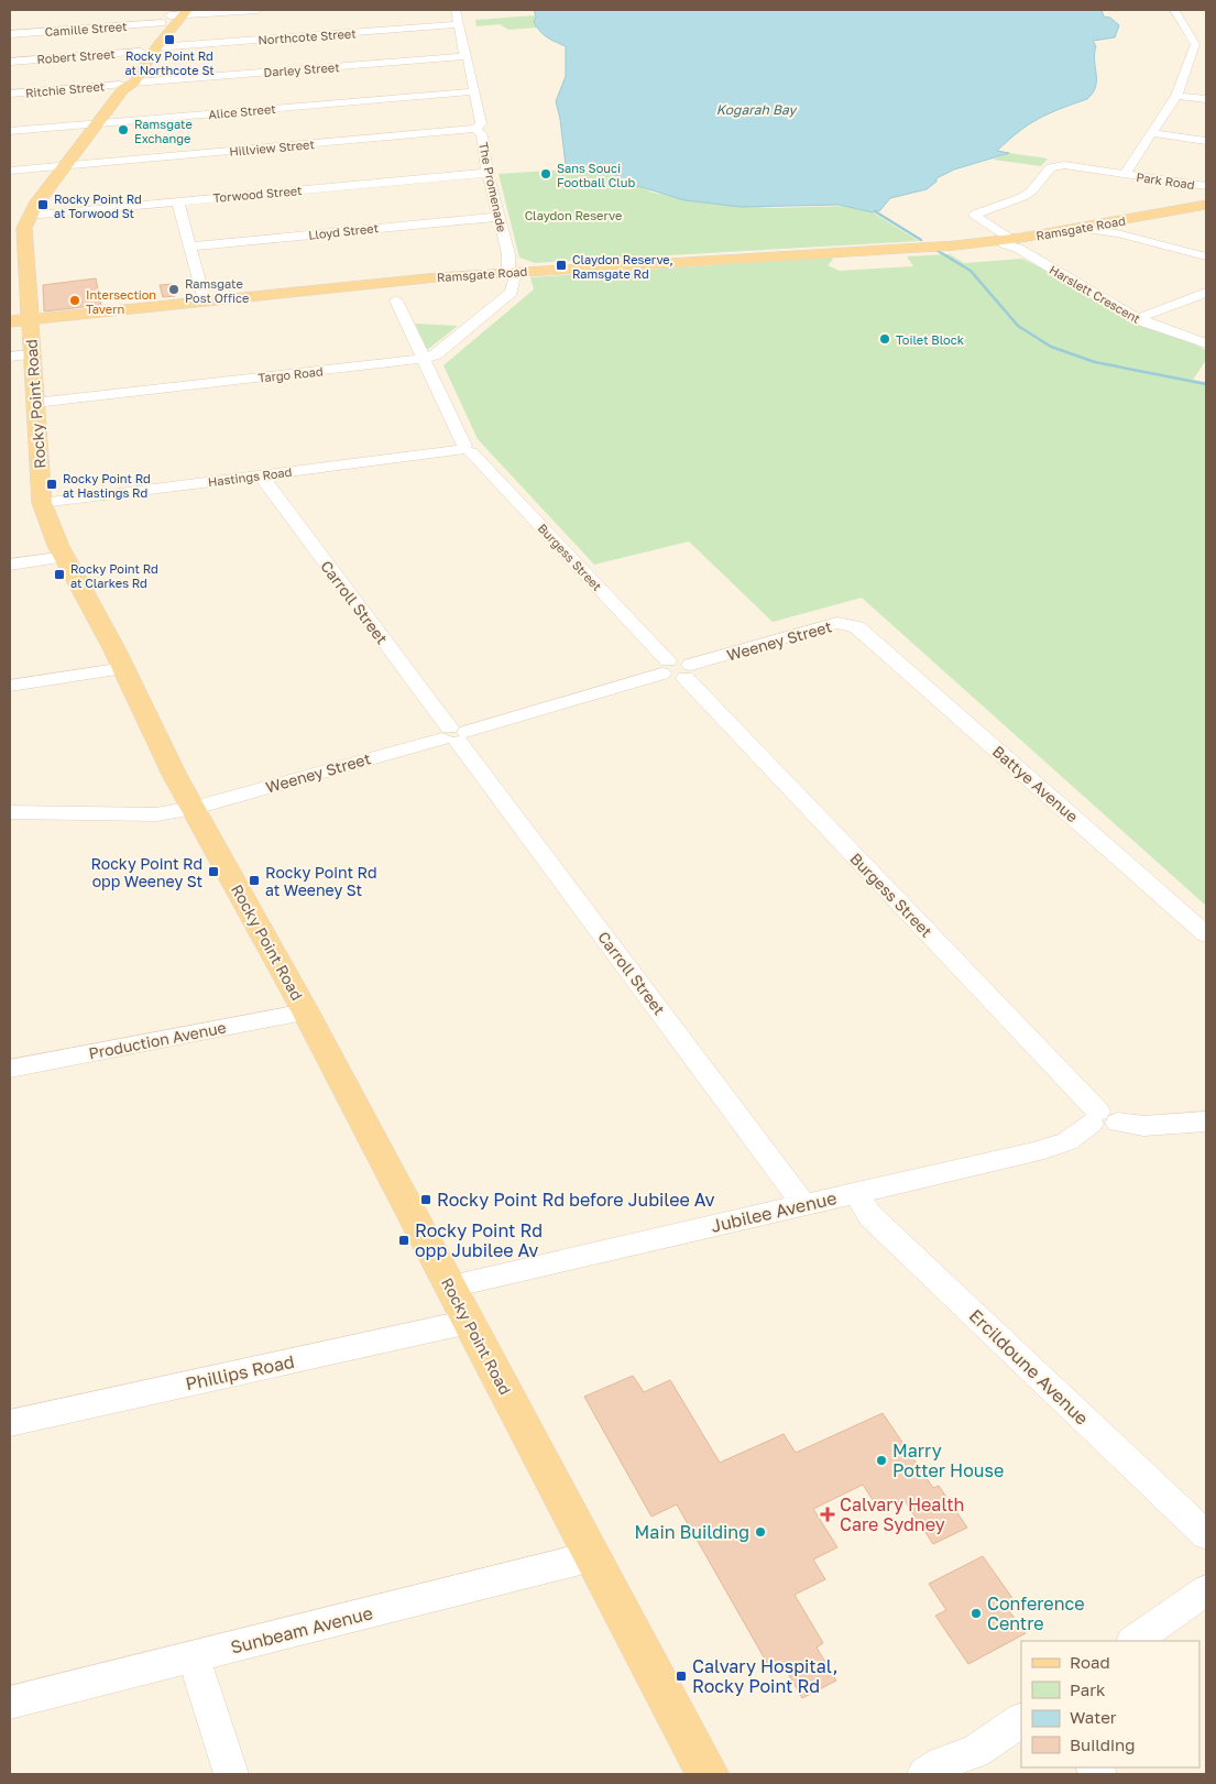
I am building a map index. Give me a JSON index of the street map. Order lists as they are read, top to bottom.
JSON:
{
  "streets": {
    "main road": ["Ramsgate Road", "Rocky Point Road"],
    "street": [
      "Camille Street",
      "Northcote Street",
      "Robert Street",
      "Darley Street",
      "Ritchie Street",
      "Alice Street",
      "Hillview Street",
      "Park Road",
      "The Promenade",
      "Torwood Street",
      "Lloyd Street",
      "Harslett Crescent",
      "Targo Road",
      "Hastings Road",
      "Burgess Street",
      "Carroll Street",
      "Weeney Street",
      "Battye Avenue",
      "Production Avenue",
      "Jubilee Avenue",
      "Ercildoune Avenue",
      "Phillips Road",
      "Sunbeam Avenue"
    ]
  },
  "crossings": [
    ["Northcote Street", "The Promenade"],
    ["Darley Street", "Ritchie Street"],
    ["Darley Street", "The Promenade"],
    ["Alice Street", "The Promenade"],
    ["Hillview Street", "The Promenade"],
    ["Park Road", "Ramsgate Road"],
    ["Park Road", "Harslett Crescent"],
    ["The Promenade", "Torwood Street"],
    ["The Promenade", "Ramsgate Road"],
    ["The Promenade", "Lloyd Street"],
    ["The Promenade", "Targo Road"],
    ["Torwood Street", "Rocky Point Road"],
    ["Ramsgate Road", "Harslett Crescent"],
    ["Ramsgate Road", "Targo Road"],
    ["Ramsgate Road", "Rocky Point Road"],
    ["Targo Road", "Rocky Point Road"],
    ["Targo Road", "Burgess Street"],
    ["Rocky Point Road", "Hastings Road"],
    ["Rocky Point Road", "Weeney Street"],
    ["Rocky Point Road", "Production Avenue"],
    ["Rocky Point Road", "Jubilee Avenue"],
    ["Rocky Point Road", "Phillips Road"],
    ["Rocky Point Road", "Sunbeam Avenue"],
    ["Hastings Road", "Burgess Street"],
    ["Hastings Road", "Carroll Street"],
    ["Burgess Street", "Weeney Street"],
    ["Burgess Street", "Jubilee Avenue"],
    ["Carroll Street", "Weeney Street"],
    ["Carroll Street", "Jubilee Avenue"],
    ["Weeney Street", "Battye Avenue"],
    ["Jubilee Avenue", "Ercildoune Avenue"]
  ],
  "water": ["Kogarah Bay"],
  "parks": ["Claydon Reserve"],
  "places": {
    "transit": [
      "Rocky Point Rd at Northcote St",
      "Rocky Point Rd at Torwood St",
      "Claydon Reserve, Ramsgate Rd",
      "Rocky Point Rd at Hastings Rd",
      "Rocky Point Rd at Clarkes Rd",
      "Rocky Point Rd opp Weeney St",
      "Rocky Point Rd at Weeney St",
      "Rocky Point Rd before Jubilee Av",
      "Rocky Point Rd opp Jubilee Av",
      "Calvary Hospital, Rocky Point Rd"
    ],
    "other": [
      "Ramsgate Exchange",
      "Sans Souci Football Club",
      "Ramsgate Post Office",
      "Intersection Tavern",
      "Toilet Block",
      "Marry Potter House",
      "Main Building",
      "Conference Centre"
    ],
    "health": ["Calvary Health Care Sydney"]
  },
  "legend": [
    "Road",
    "Park",
    "Water",
    "Building"
  ]
}
